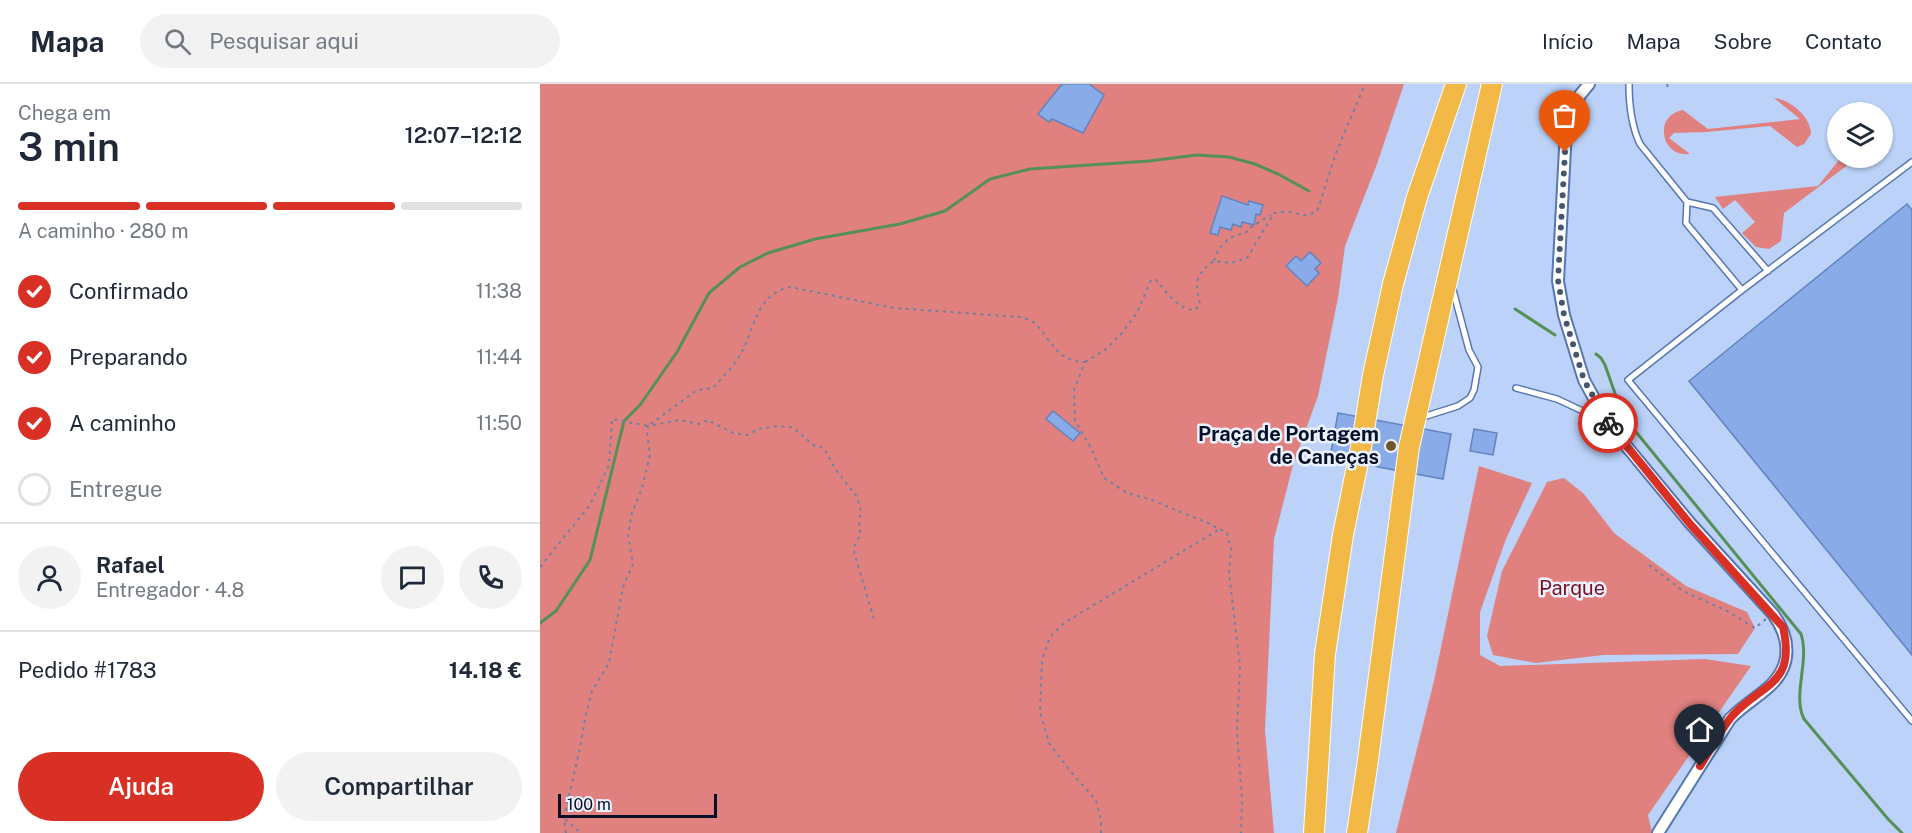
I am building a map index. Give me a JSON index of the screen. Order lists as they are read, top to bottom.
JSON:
{
  "parks": ["Parque"],
  "places": ["Praça de Portagem de Caneças"],
  "scale_bar": "100 m",
  "page": {
    "header": "Mapa",
    "search": "Pesquisar aqui",
    "nav": [
      "Início",
      "Mapa",
      "Sobre",
      "Contato"
    ],
    "heading": ["3 min", "Chega em", "12:07–12:12"],
    "panel": [
      "Rafael",
      "Entregador · 4.8",
      "Pedido #1783",
      "14.18 €"
    ],
    "bar": "A caminho · 280 m",
    "list": [
      ["Confirmado", "11:38"],
      ["Preparando", "11:44"],
      ["A caminho", "11:50"],
      "Entregue"
    ],
    "buttons": ["Ajuda", "Compartilhar"],
    "scale": "100 m"
  }
}
